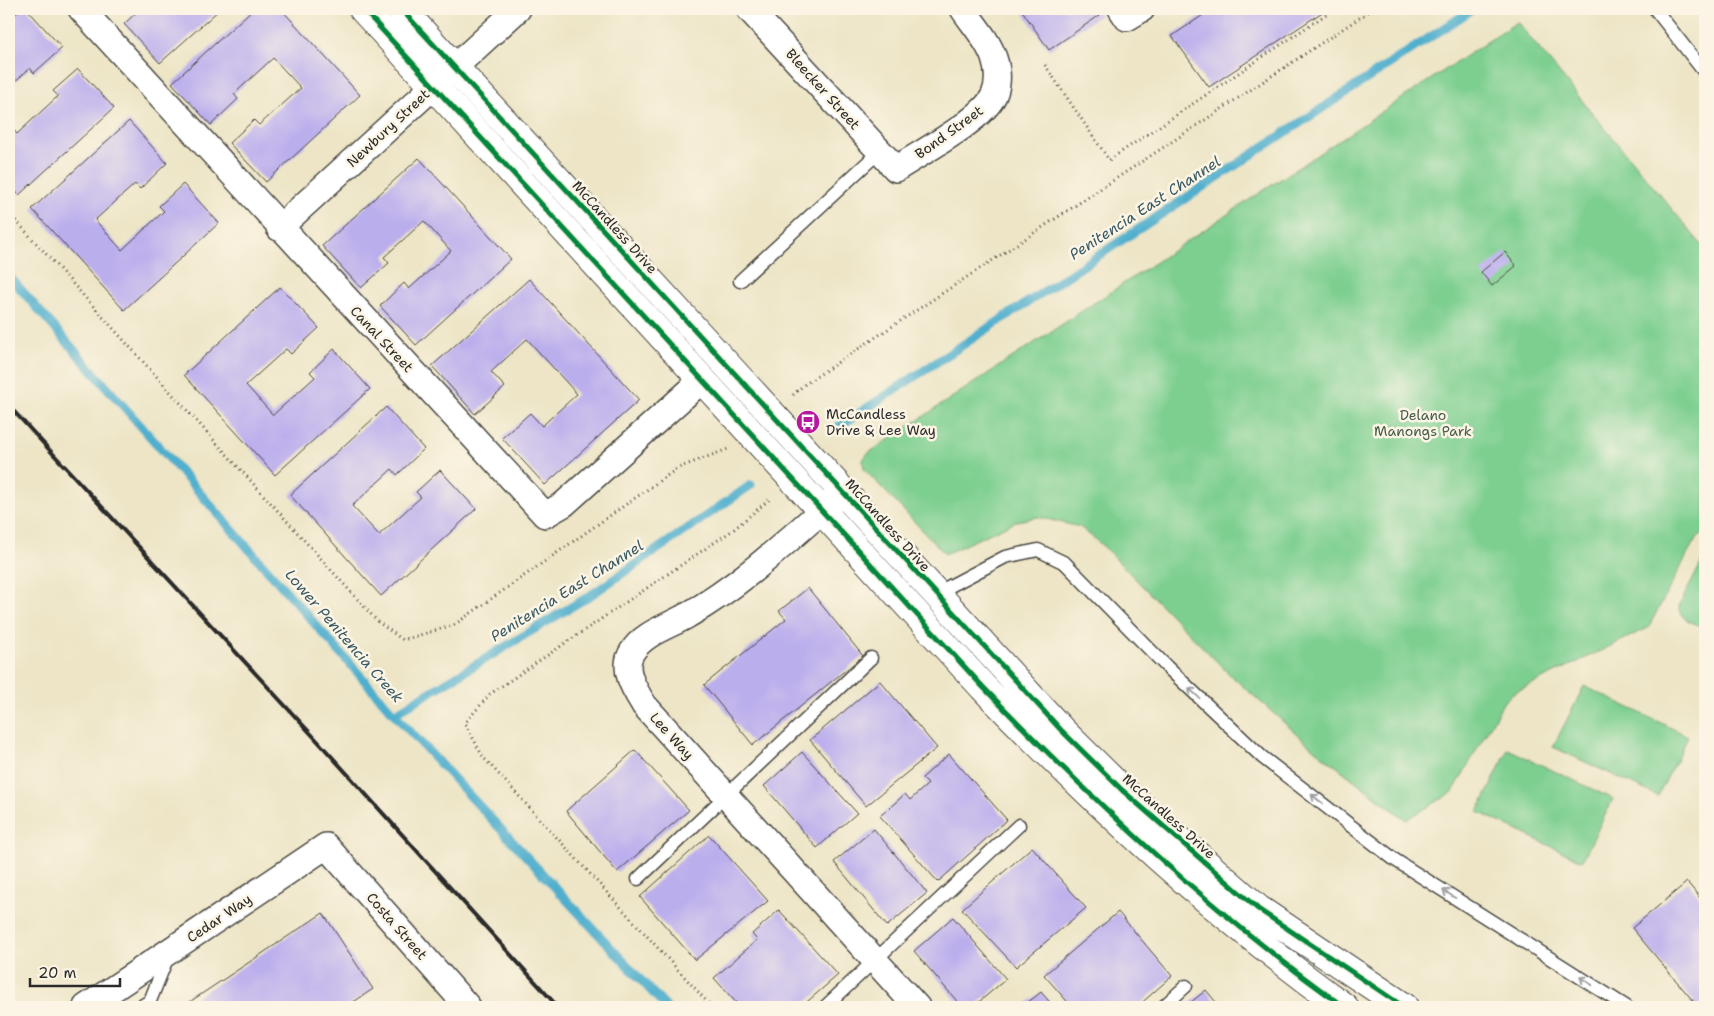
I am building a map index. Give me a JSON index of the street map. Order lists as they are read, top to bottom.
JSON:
{
  "streets": {
    "main road": ["McCandless Drive"],
    "street": [
      "Bleecker Street",
      "Newbury Street",
      "Bond Street",
      "Canal Street",
      "Lee Way",
      "Cedar Way",
      "Costa Street"
    ]
  },
  "crossings": [
    ["Bleecker Street", "Bond Street"],
    ["Newbury Street", "McCandless Drive"],
    ["Newbury Street", "Canal Street"],
    ["McCandless Drive", "Lee Way"],
    ["Cedar Way", "Costa Street"]
  ],
  "water": ["Penitencia East Channel", "Lower Penitencia Creek"],
  "parks": ["Delano Manongs Park"],
  "places": {
    "bus stop": ["McCandless Drive & Lee Way"]
  },
  "scale_bar": "20 m"
}
